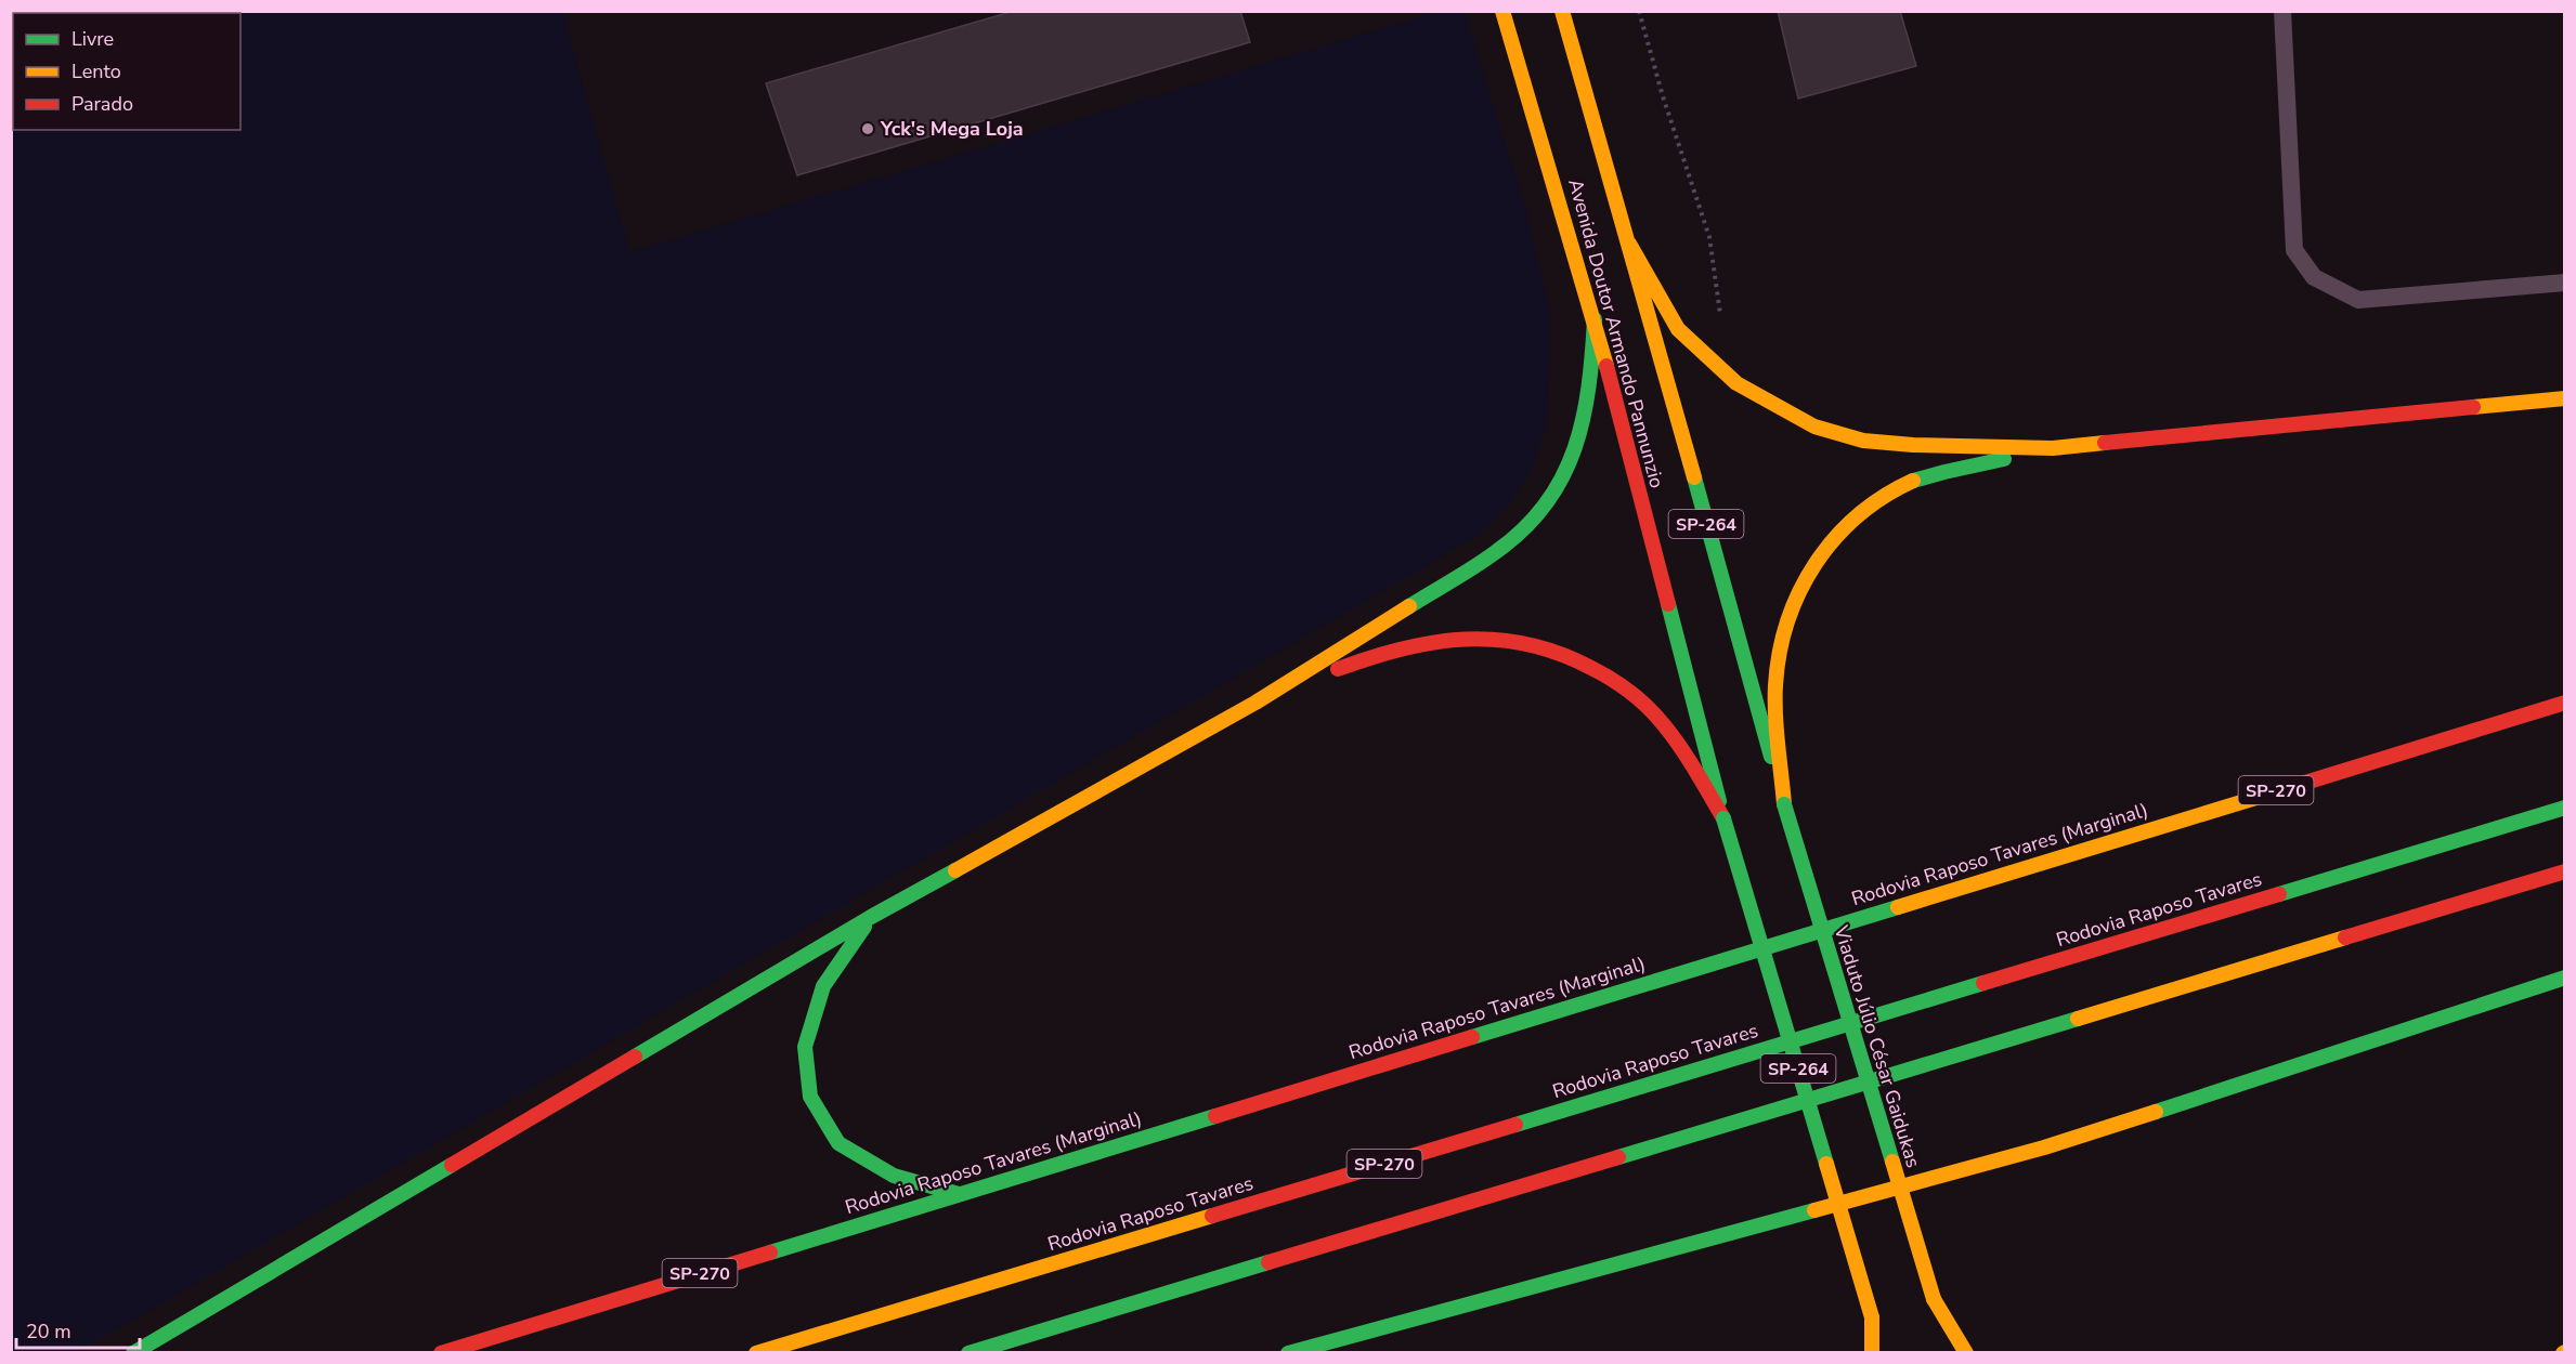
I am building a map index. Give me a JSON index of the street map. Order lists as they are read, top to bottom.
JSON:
{
  "streets": {
    "main road": [
      "Avenida Doutor Armando Pannunzio",
      "SP-264",
      "SP-270",
      "Rodovia Raposo Tavares (Marginal)",
      "Rodovia Raposo Tavares",
      "Viaduto Júlio César Gaidukas"
    ]
  },
  "crossings": [
    ["Avenida Doutor Armando Pannunzio", "SP-264"],
    ["Avenida Doutor Armando Pannunzio", "Viaduto Júlio César Gaidukas"],
    ["SP-264", "Viaduto Júlio César Gaidukas"]
  ],
  "places": ["Yck's Mega Loja"],
  "legend": ["Livre", "Lento", "Parado"],
  "scale_bar": "20 m"
}
